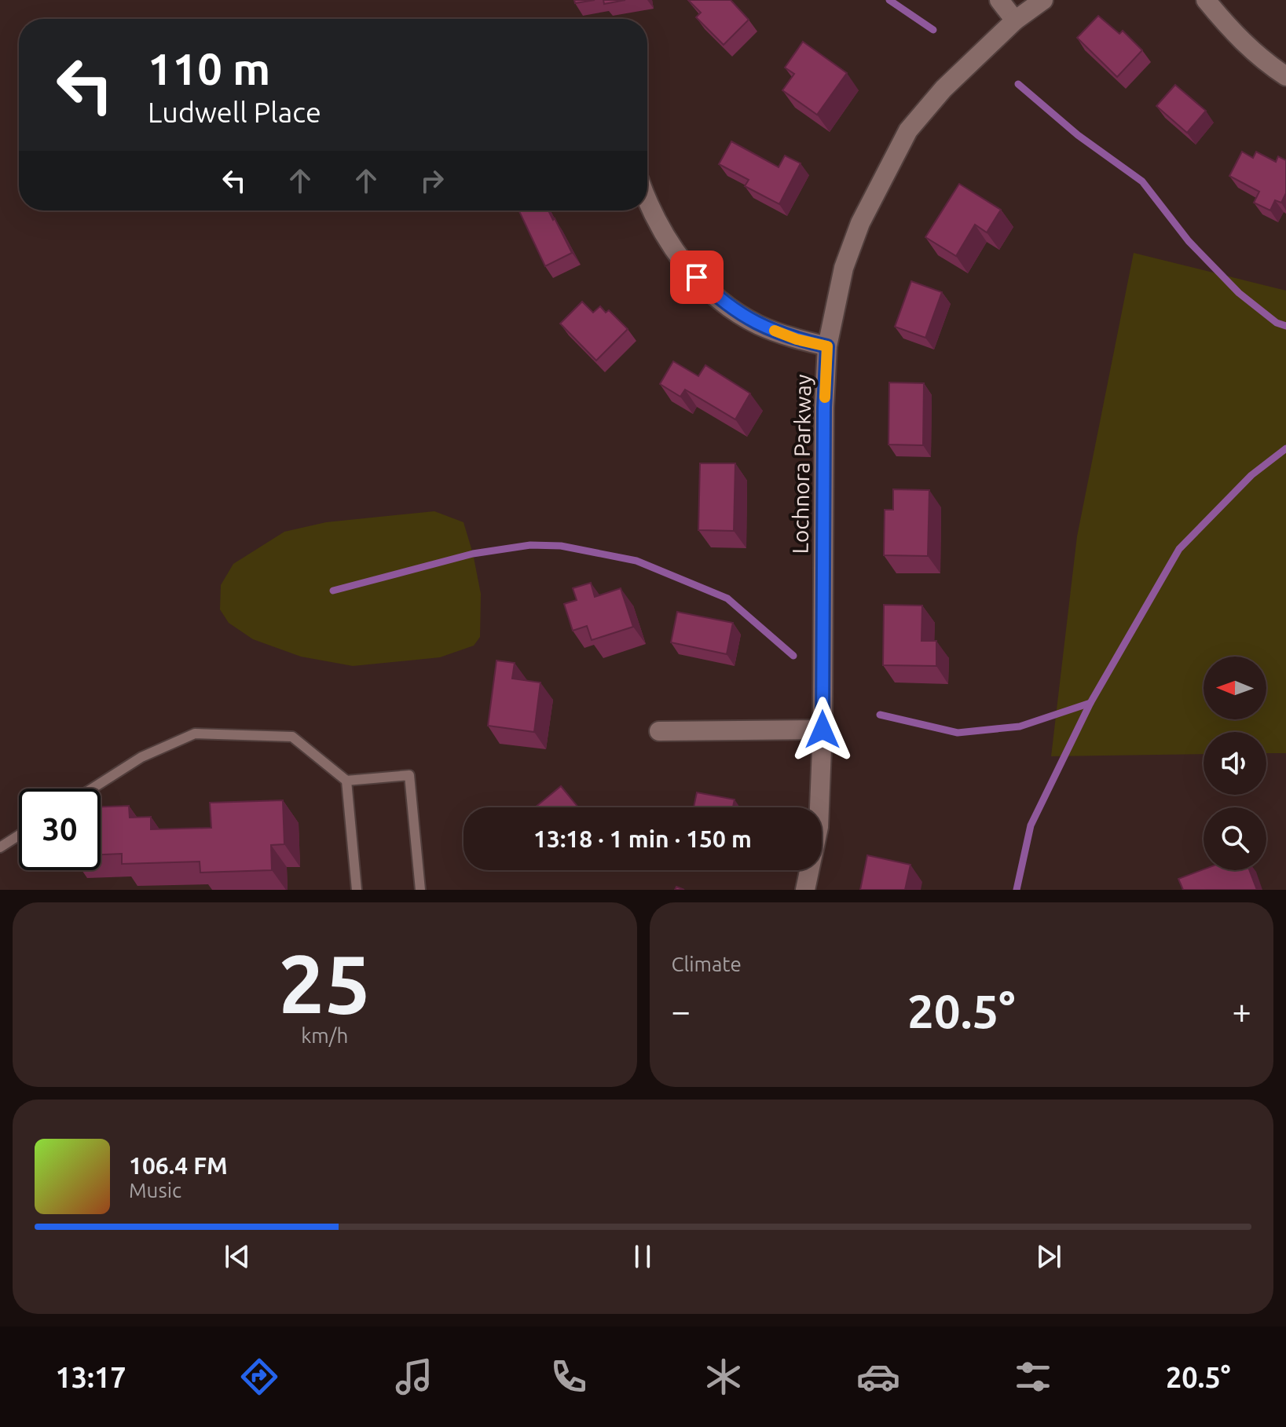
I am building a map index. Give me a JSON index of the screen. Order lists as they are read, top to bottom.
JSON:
{
  "streets": {
    "street": ["Lochnora Parkway"]
  },
  "north": "left",
  "page": {
    "turn": ["110 m", "Ludwell Place"],
    "limit": "30",
    "trip": "13:18 · 1 min · 150 m",
    "tile": [
      ["25", "km/h"],
      "Climate"
    ],
    "heat": ["−", "20.5°", "+"],
    "song": ["106.4 FM", "Music"],
    "tabs": ["13:17", "20.5°"]
  }
}
